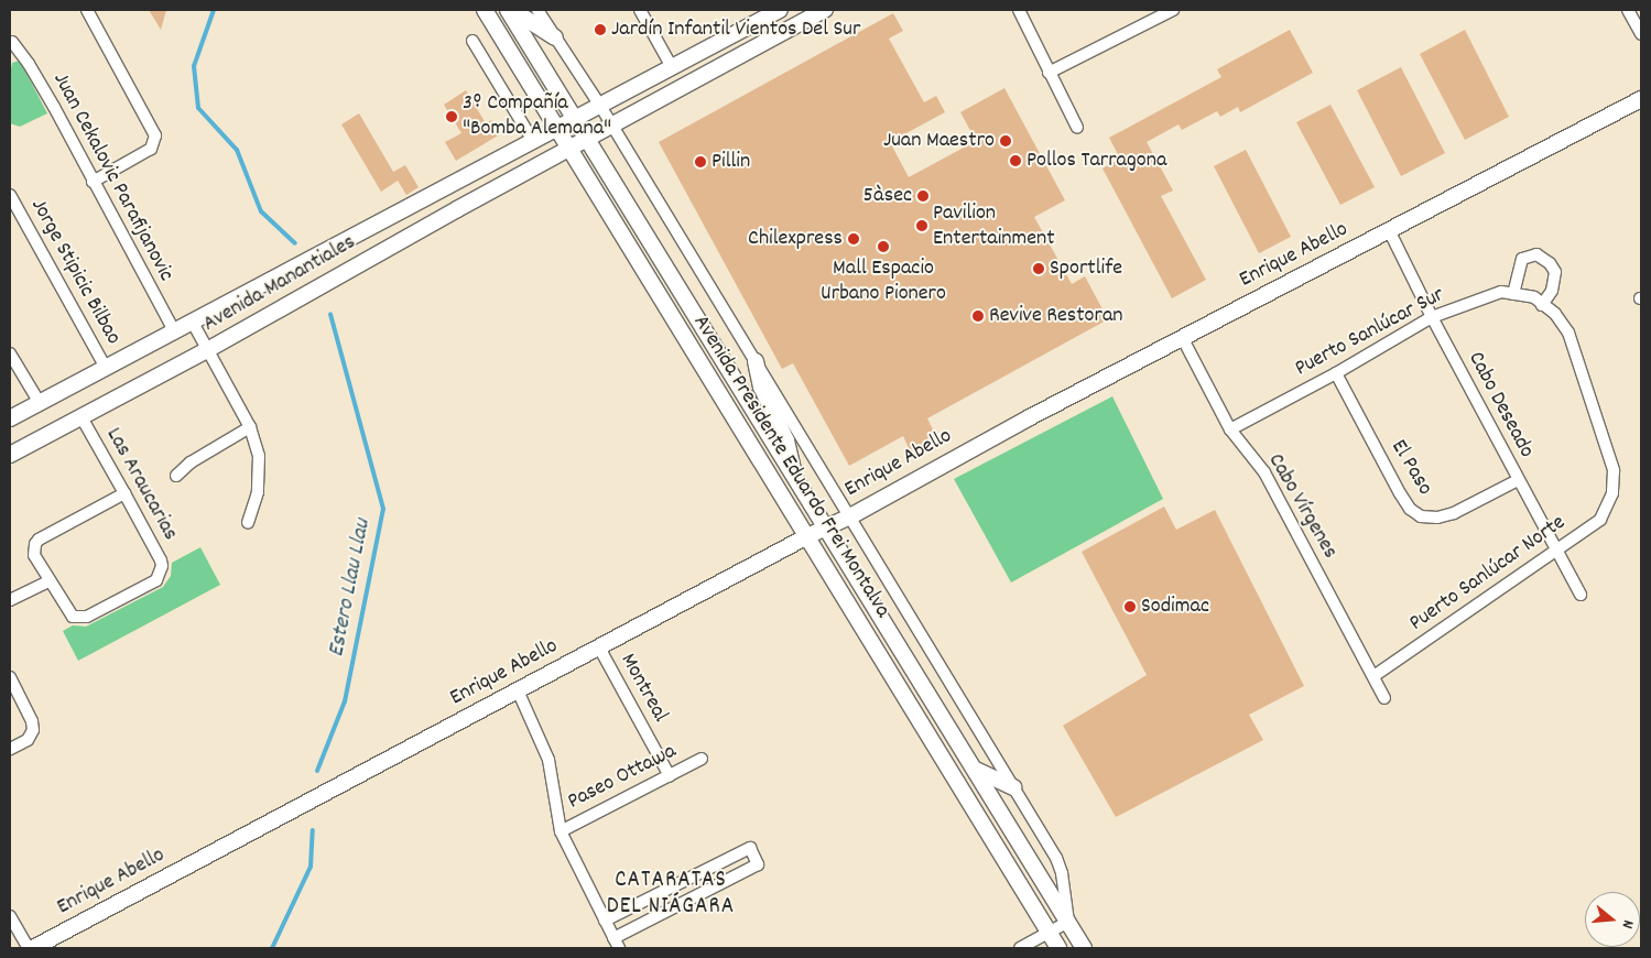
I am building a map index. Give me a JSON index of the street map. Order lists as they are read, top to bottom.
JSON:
{
  "streets": {
    "main road": ["Enrique Abello", "Avenida Manantiales", "Avenida Presidente Eduardo Frei Montalva"],
    "street": [
      "Juan Cekalovic Parafijanovic",
      "Jorge Stipicic Bilbao",
      "Puerto Sanlúcar Sur",
      "Cabo Deseado",
      "El Paso",
      "Las Araucarias",
      "Cabo Vírgenes",
      "Puerto Sanlúcar Norte",
      "Montreal",
      "Paseo Ottawa"
    ]
  },
  "crossings": [
    ["Juan Cekalovic Parafijanovic", "Avenida Manantiales"],
    ["Enrique Abello", "Cabo Deseado"],
    ["Enrique Abello", "Avenida Presidente Eduardo Frei Montalva"],
    ["Enrique Abello", "Cabo Vírgenes"],
    ["Enrique Abello", "Montreal"],
    ["Jorge Stipicic Bilbao", "Avenida Manantiales"],
    ["Avenida Manantiales", "Avenida Presidente Eduardo Frei Montalva"],
    ["Avenida Manantiales", "Las Araucarias"],
    ["Puerto Sanlúcar Sur", "Cabo Deseado"],
    ["Puerto Sanlúcar Sur", "El Paso"],
    ["Puerto Sanlúcar Sur", "Cabo Vírgenes"],
    ["Puerto Sanlúcar Sur", "Puerto Sanlúcar Norte"],
    ["Cabo Deseado", "El Paso"],
    ["Cabo Deseado", "Puerto Sanlúcar Norte"],
    ["Cabo Vírgenes", "Puerto Sanlúcar Norte"],
    ["Montreal", "Paseo Ottawa"]
  ],
  "districts": ["CATARATAS DEL NIÁGARA"],
  "water": ["Estero Llau Llau"],
  "places": [
    "Jardín Infantil Vientos Del Sur",
    "3º Compañía \"Bomba Alemana\"",
    "Juan Maestro",
    "Pollos Tarragona",
    "Pillin",
    "5àsec",
    "Pavilion Entertainment",
    "Chilexpress",
    "Mall Espacio Urbano Pionero",
    "Sportlife",
    "Revive Restoran",
    "Sodimac"
  ],
  "north": "right"
}
